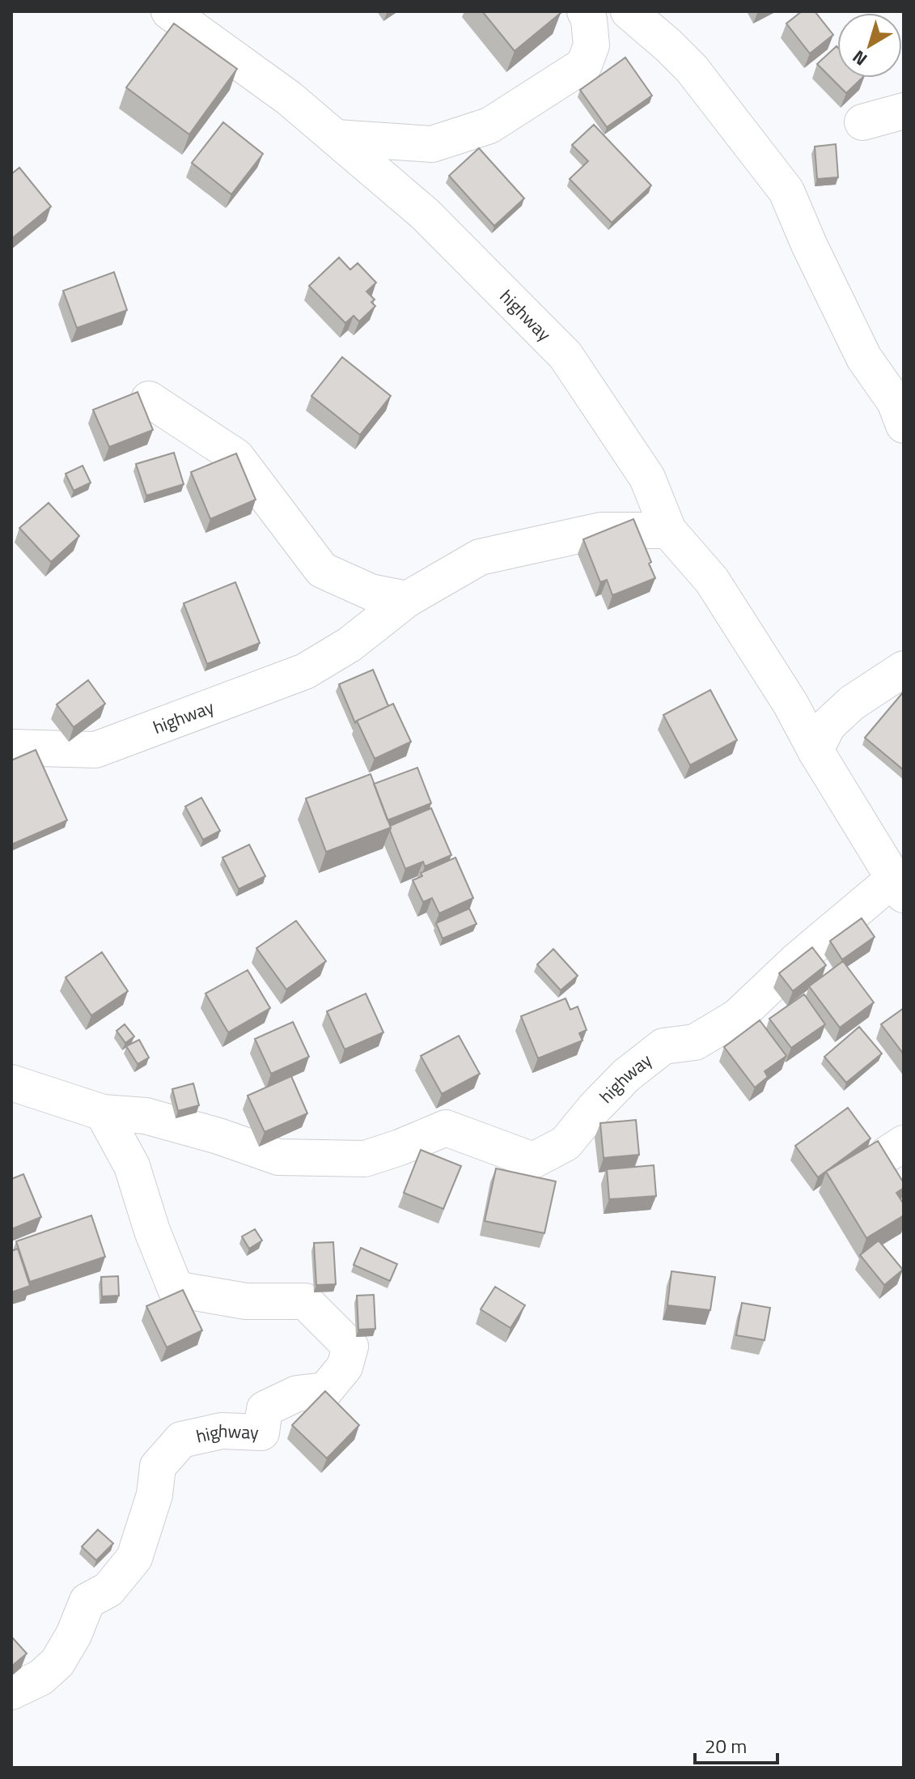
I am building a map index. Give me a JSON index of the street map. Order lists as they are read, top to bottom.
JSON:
{
  "streets": {
    "street": ["highway"]
  },
  "scale_bar": "20 m",
  "north": "bottom left"
}
